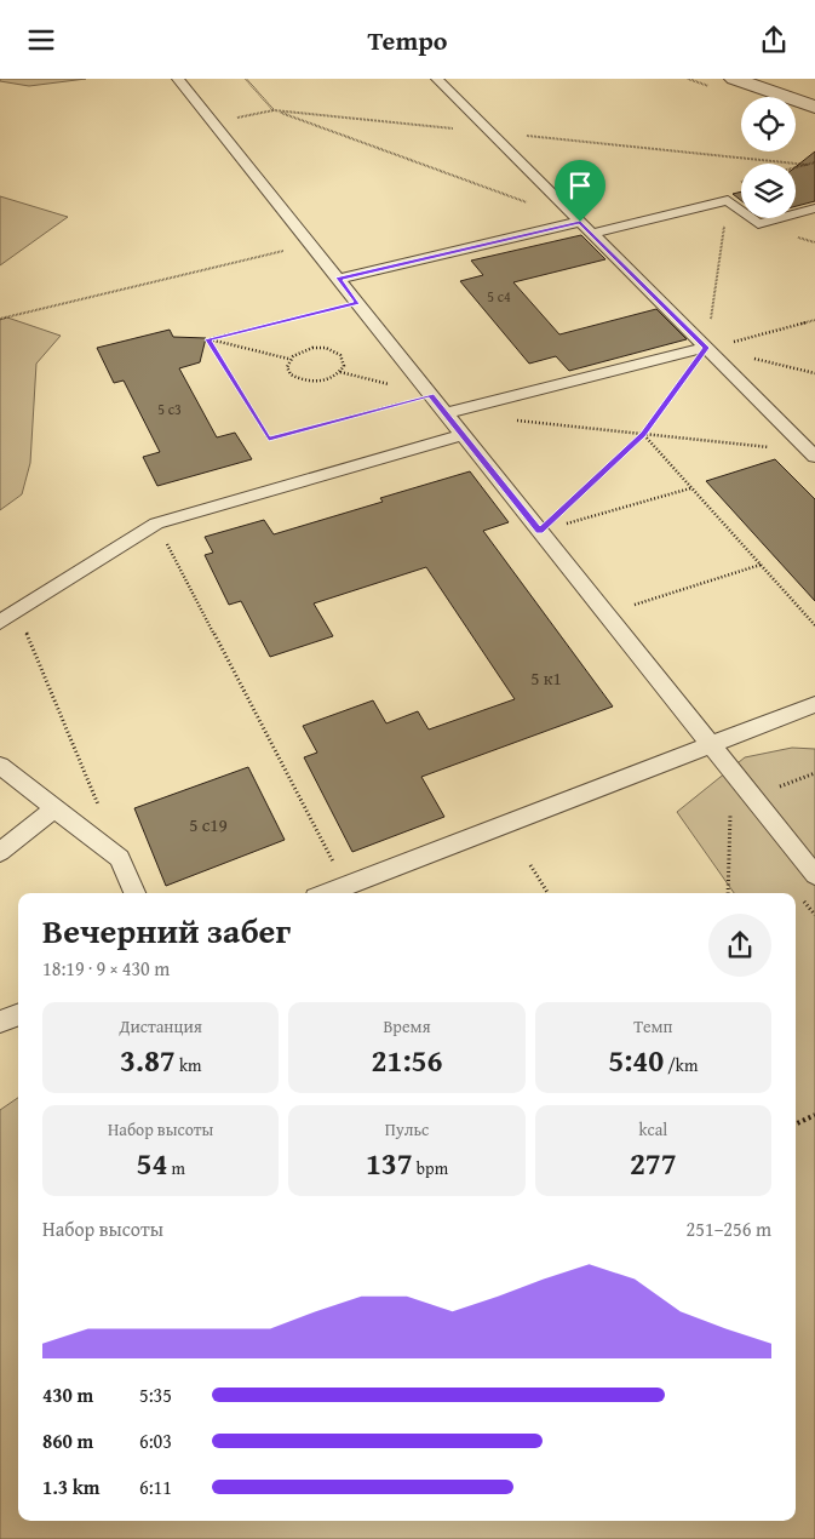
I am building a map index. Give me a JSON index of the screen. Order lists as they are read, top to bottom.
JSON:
{
  "house_numbers": [
    "5 с4",
    "5 с3",
    "5 к1",
    "5 с19"
  ],
  "page": {
    "header": "Tempo",
    "heading": ["Вечерний забег", "18:19 · 9 × 430 m"],
    "stats": [
      ["Дистанция", "3.87 km"],
      ["Время", "21:56"],
      ["Темп", "5:40 /km"],
      ["Набор высоты", "54 m"],
      ["Пульс", "137 bpm"],
      ["kcal", "277"]
    ],
    "chart": ["Набор высоты", "251–256 m"],
    "list": [
      {
        "name": "430 m",
        "note": "5:35"
      },
      {
        "name": "860 m",
        "note": "6:03"
      },
      {
        "name": "1.3 km",
        "note": "6:11"
      }
    ]
  }
}
